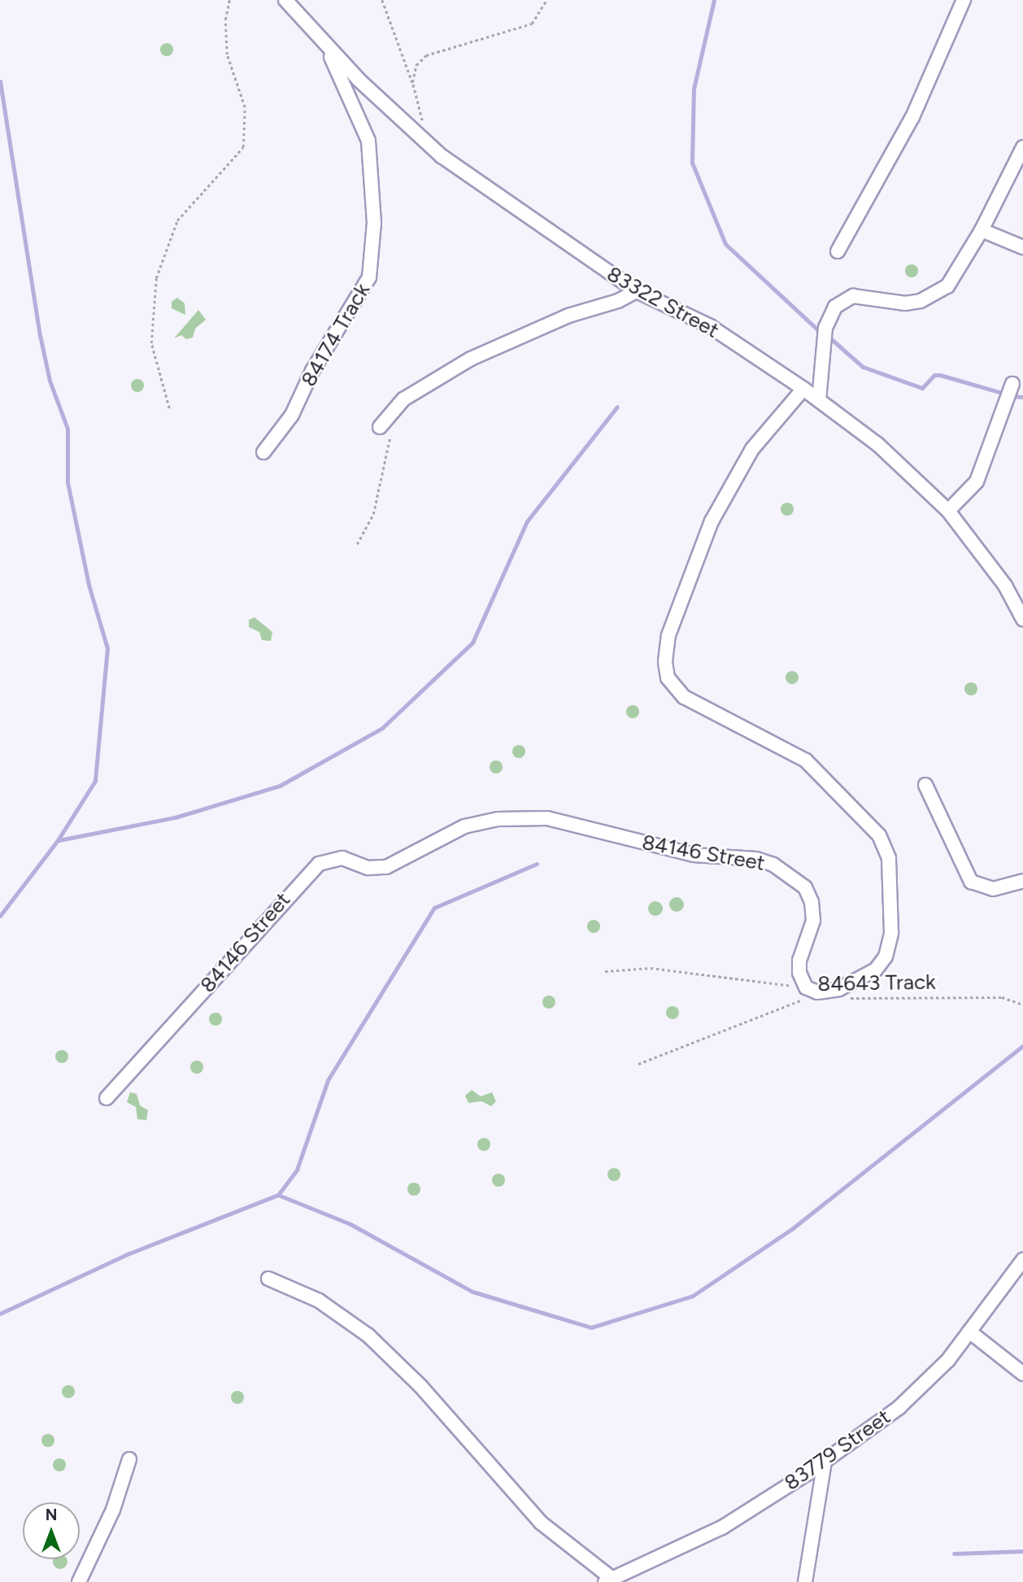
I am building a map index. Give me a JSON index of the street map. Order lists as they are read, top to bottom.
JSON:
{
  "streets": {
    "street": [
      "83322 Street",
      "84174 Track",
      "84146 Street",
      "83779 Street"
    ],
    "path": ["84643 Track"]
  },
  "crossings": [
    ["83322 Street", "84174 Track"]
  ],
  "north": "top"
}
